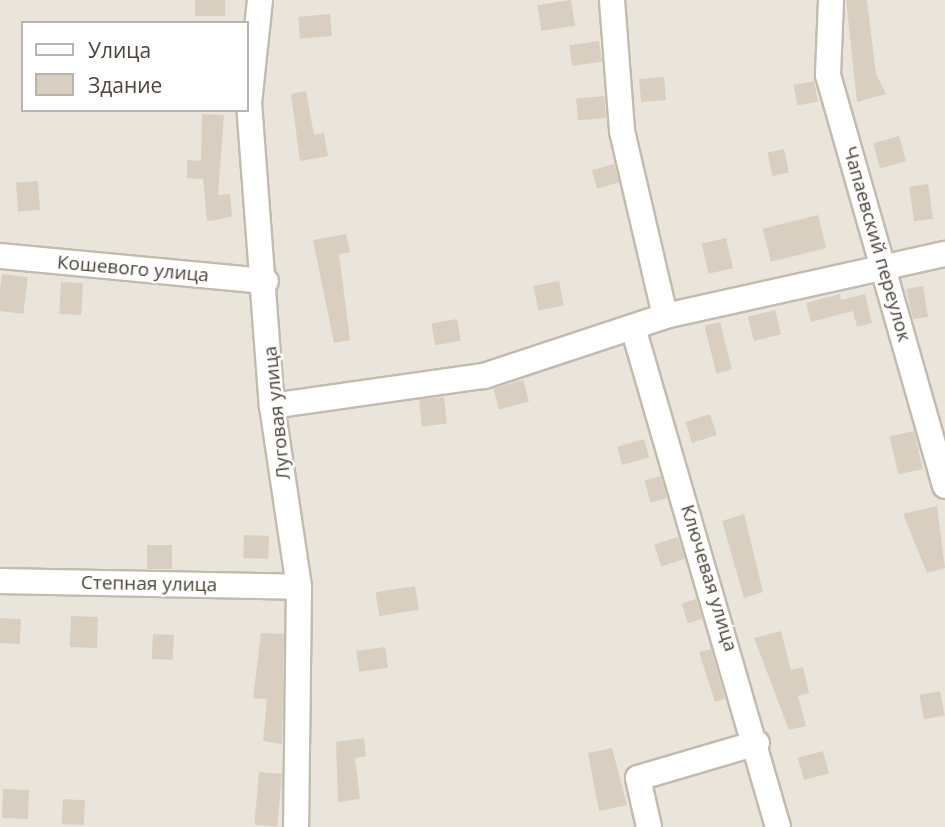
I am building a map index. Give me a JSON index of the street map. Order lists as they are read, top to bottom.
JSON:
{
  "streets": {
    "street": [
      "Чапаевский переулок",
      "Кошевого улица",
      "Луговая улица",
      "Ключевая улица",
      "Степная улица"
    ]
  },
  "crossings": [
    ["Кошевого улица", "Луговая улица"],
    ["Луговая улица", "Степная улица"]
  ],
  "legend": ["Улица", "Здание"]
}
